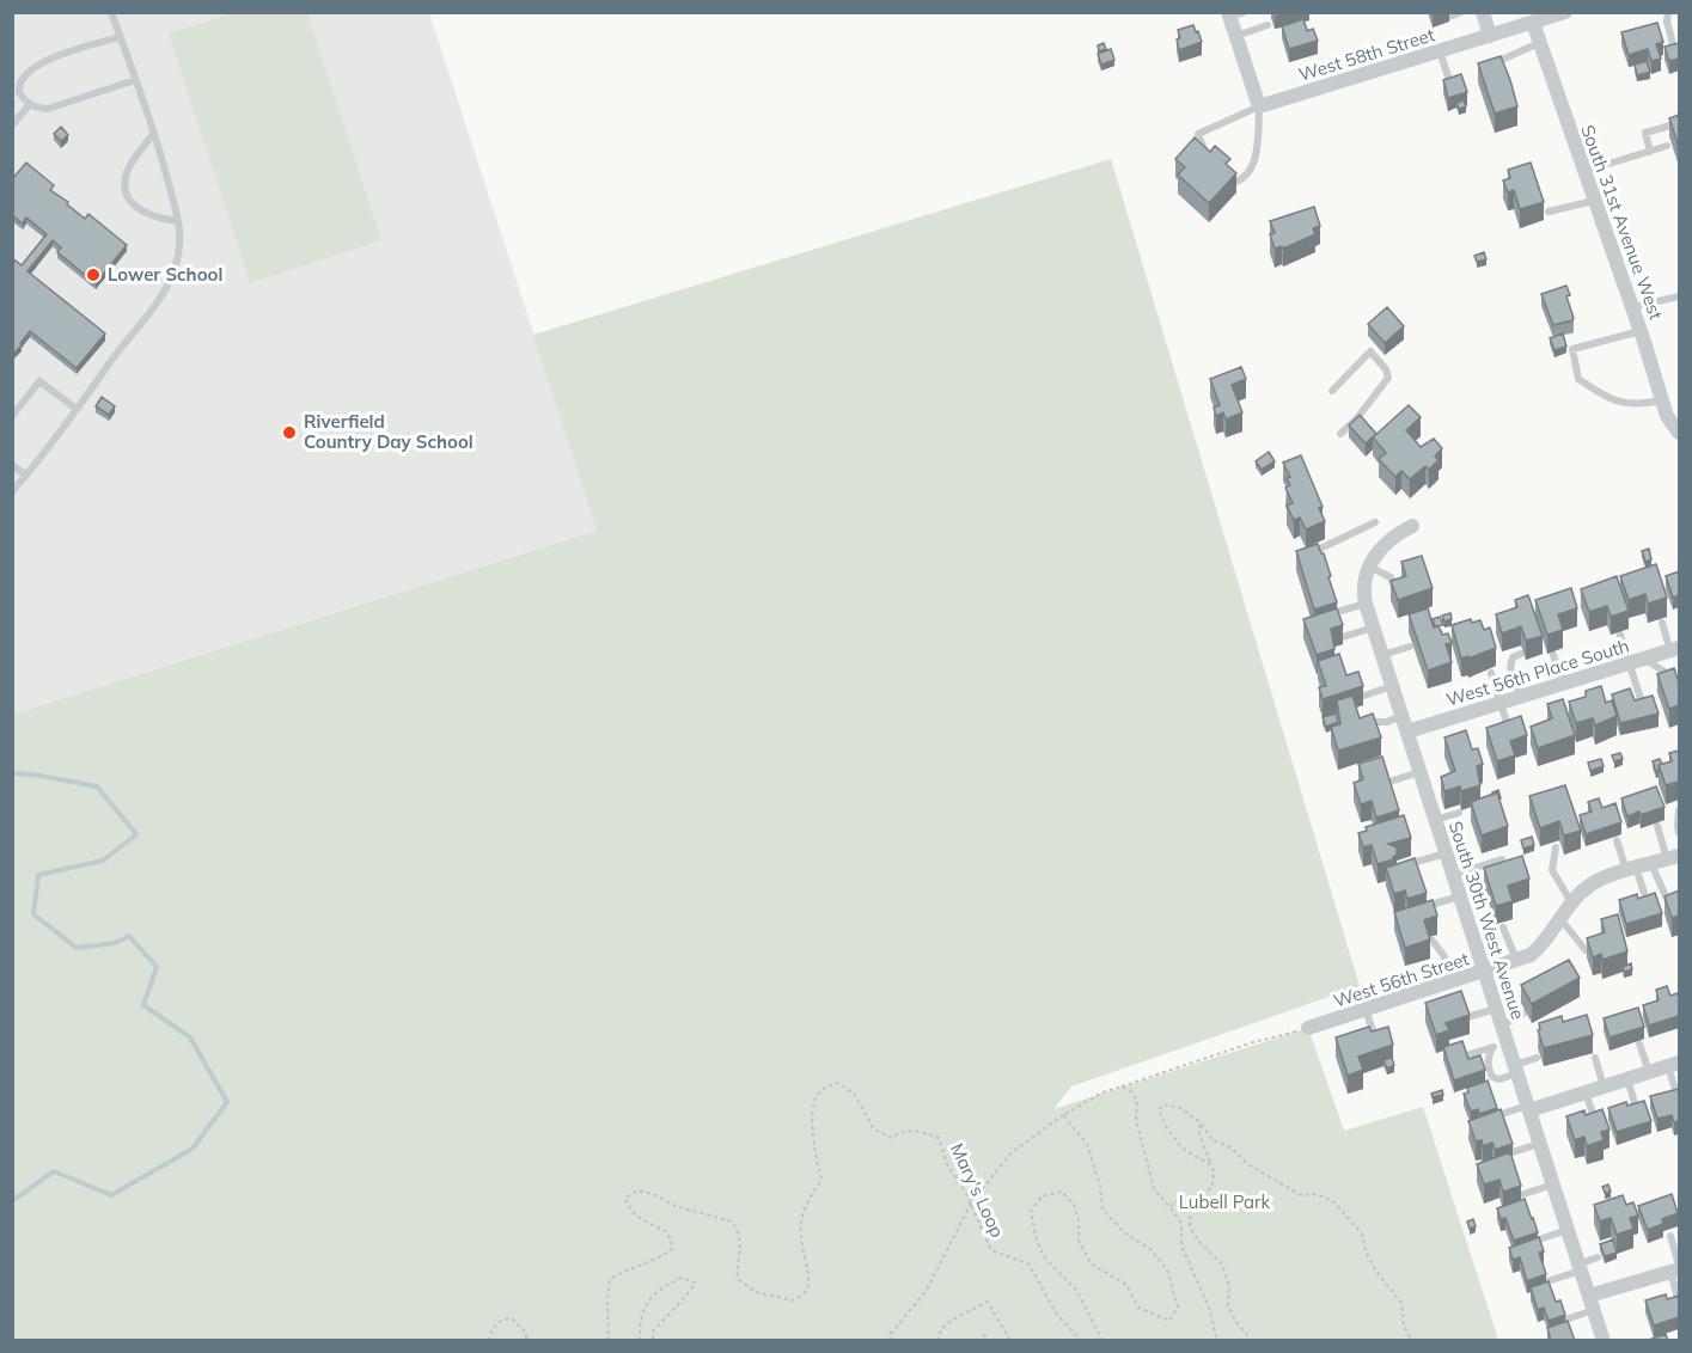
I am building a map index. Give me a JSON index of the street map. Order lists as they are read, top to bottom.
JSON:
{
  "streets": {
    "street": [
      "West 58th Street",
      "South 31st Avenue West",
      "West 56th Place South",
      "South 30th West Avenue",
      "West 56th Street"
    ],
    "path": ["Mary's Loop"]
  },
  "crossings": [
    ["West 58th Street", "South 31st Avenue West"],
    ["West 56th Place South", "South 30th West Avenue"],
    ["South 30th West Avenue", "West 56th Street"]
  ],
  "parks": ["Lubell Park"],
  "places": ["Lower School", "Riverfield Country Day School"]
}
